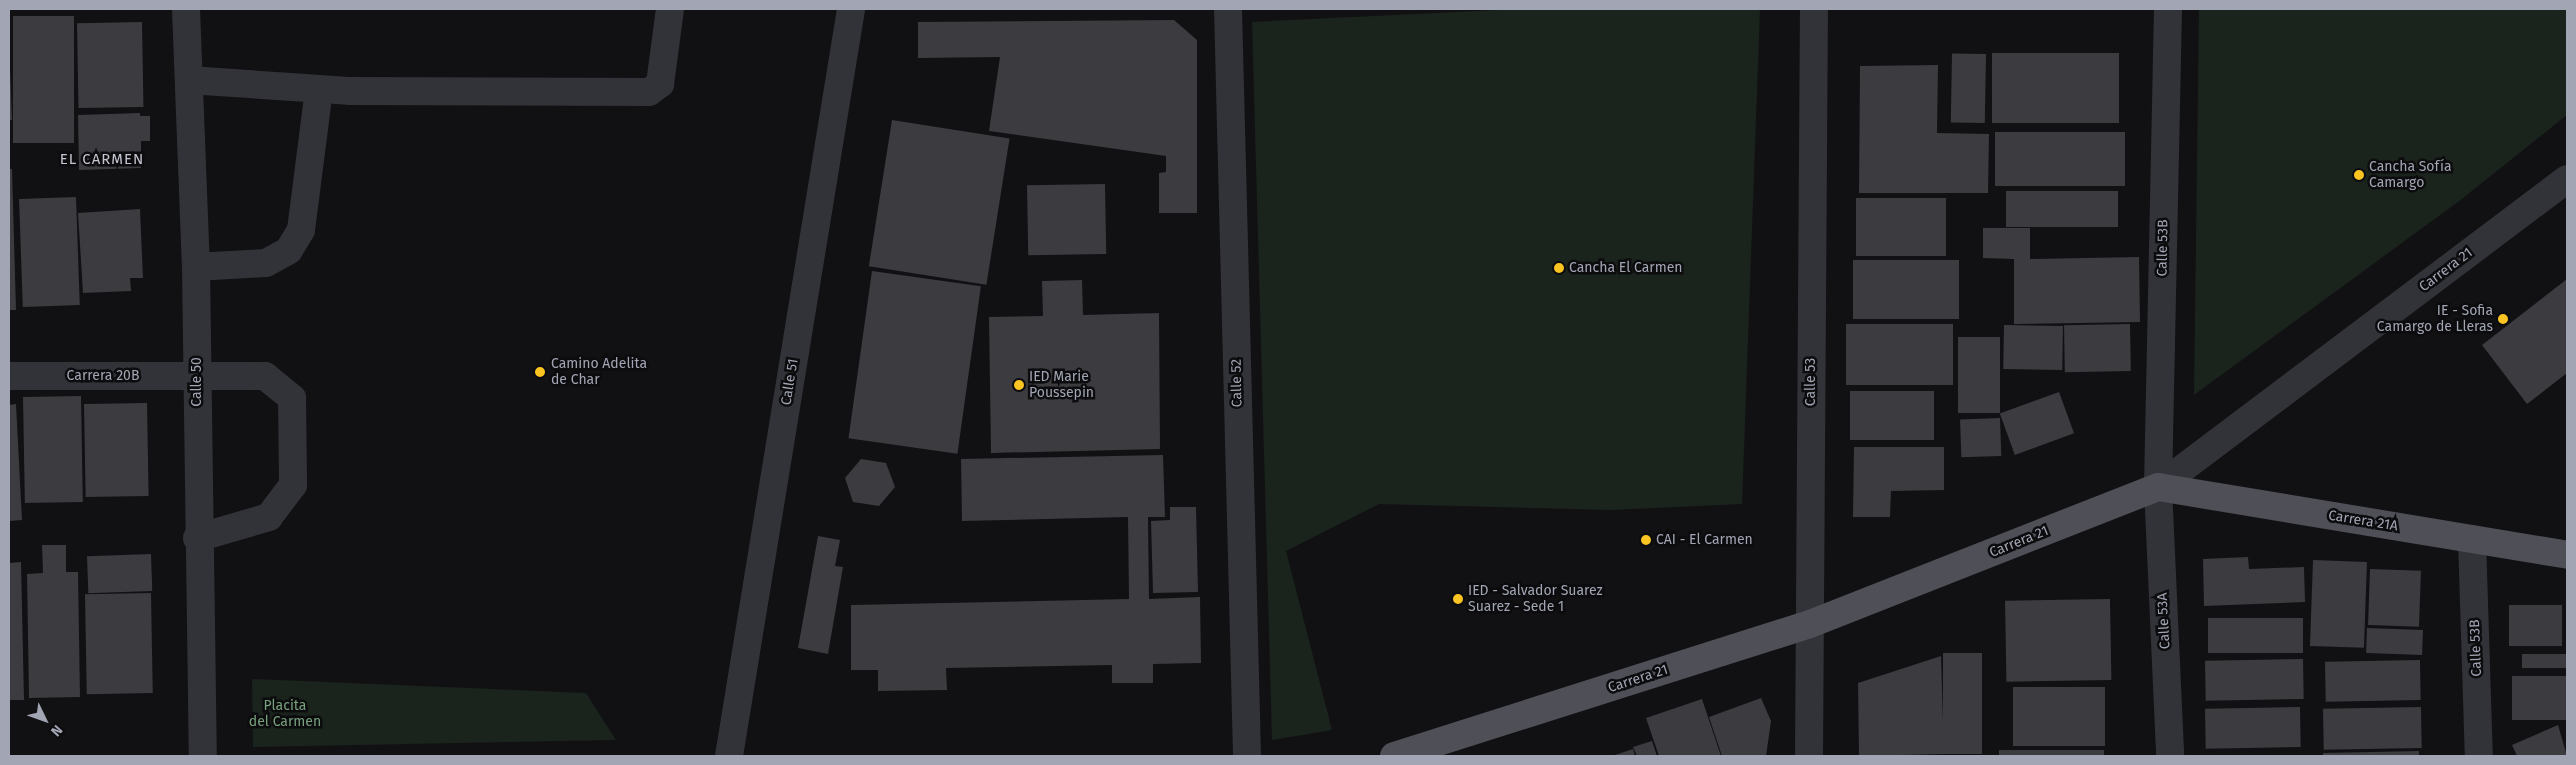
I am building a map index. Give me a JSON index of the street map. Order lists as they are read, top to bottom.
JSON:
{
  "streets": {
    "main road": ["Carrera 21", "Carrera 21A"],
    "street": [
      "Calle 53B",
      "Carrera 20B",
      "Calle 50",
      "Calle 51",
      "Calle 53",
      "Calle 52",
      "Calle 53A"
    ]
  },
  "crossings": [
    ["Calle 53B", "Carrera 21"],
    ["Calle 53B", "Carrera 21A"],
    ["Calle 53B", "Calle 53A"],
    ["Carrera 21", "Calle 53"],
    ["Carrera 21", "Carrera 21A"],
    ["Carrera 21", "Calle 53A"],
    ["Carrera 20B", "Calle 50"],
    ["Carrera 21A", "Calle 53A"]
  ],
  "districts": ["EL CARMEN"],
  "parks": ["Placita del Carmen"],
  "places": [
    "Cancha Sofía Camargo",
    "Cancha El Carmen",
    "IE - Sofia Camargo de Lleras",
    "Camino Adelita de Char",
    "IED Marie Poussepin",
    "CAI - El Carmen",
    "IED - Salvador Suarez Suarez - Sede 1"
  ],
  "north": "bottom right"
}
